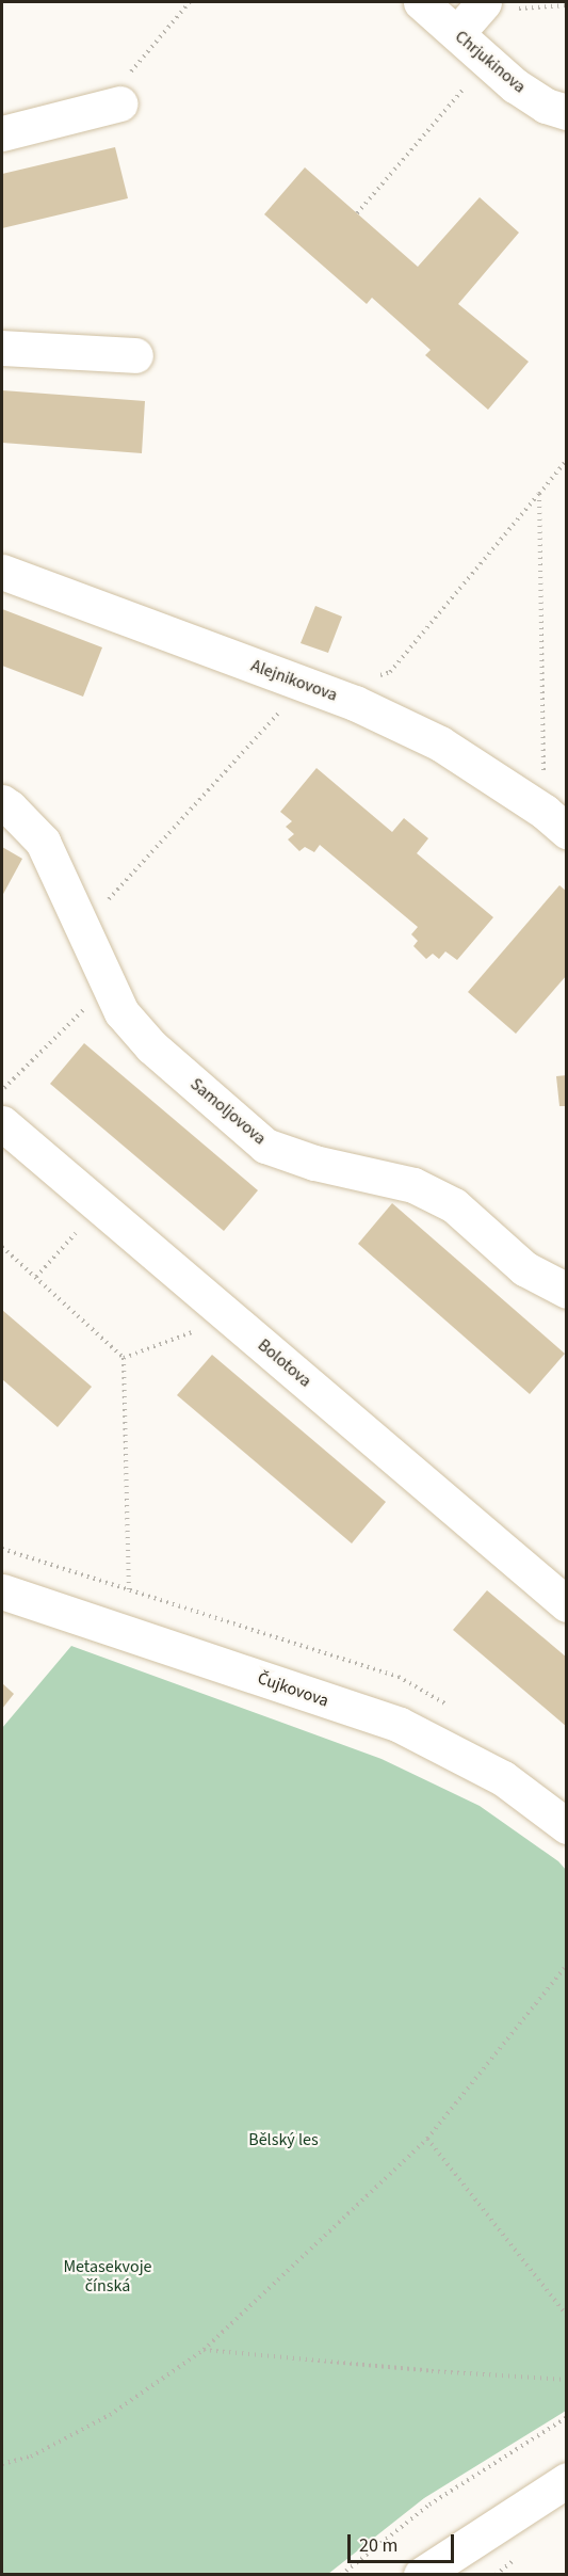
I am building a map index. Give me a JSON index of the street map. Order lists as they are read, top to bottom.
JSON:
{
  "streets": {
    "street": [
      "Chrjukinova",
      "Alejnikovova",
      "Samoljovova",
      "Bolotova",
      "Čujkovova"
    ]
  },
  "parks": ["Bělský les", "Metasekvoje čínská"],
  "scale_bar": "20 m"
}
